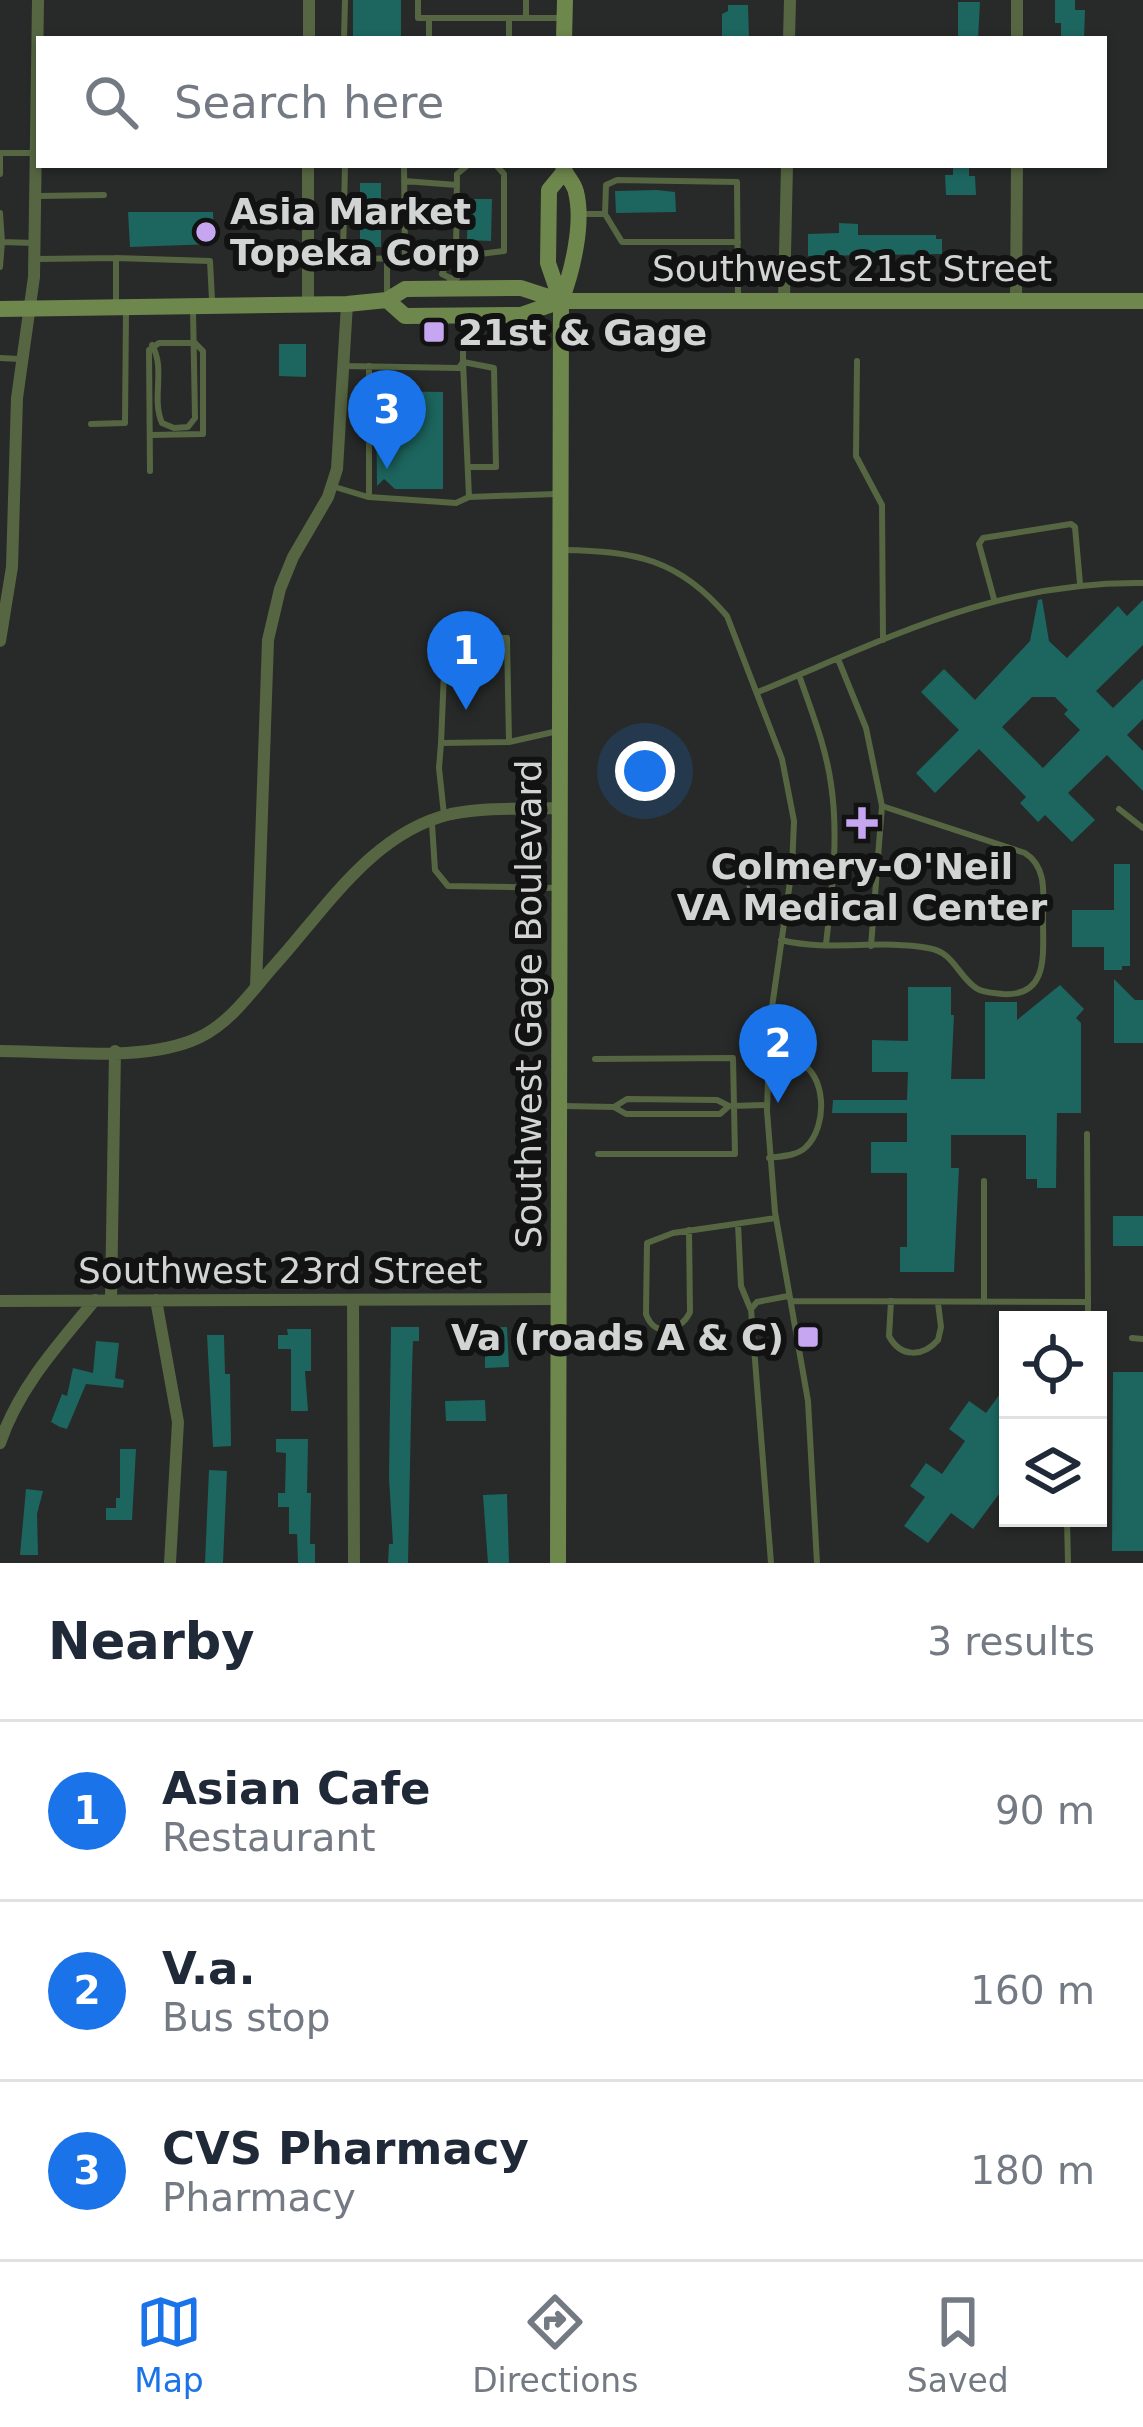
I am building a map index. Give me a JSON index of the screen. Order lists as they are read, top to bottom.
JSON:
{
  "streets": {
    "main road": ["Southwest 21st Street", "Southwest Gage Boulevard"],
    "street": ["Southwest 23rd Street"]
  },
  "crossings": [
    ["Southwest 21st Street", "Southwest Gage Boulevard"],
    ["Southwest Gage Boulevard", "Southwest 23rd Street"]
  ],
  "places": {
    "other": ["Asia Market Topeka Corp"],
    "transit": ["21st & Gage", "Va (roads A & C)"],
    "health": ["Colmery-O'Neil VA Medical Center"]
  },
  "page": {
    "search": "Search here",
    "pins": ["3", "1", "2"],
    "heading": ["Nearby", "3 results"],
    "list": [
      {
        "mark": "1",
        "name": "Asian Cafe",
        "note": "Restaurant",
        "value": "90 m"
      },
      {
        "mark": "2",
        "name": "V.a.",
        "note": "Bus stop",
        "value": "160 m"
      },
      {
        "mark": "3",
        "name": "CVS Pharmacy",
        "note": "Pharmacy",
        "value": "180 m"
      }
    ],
    "nav": ["Map", "Directions", "Saved"]
  }
}
